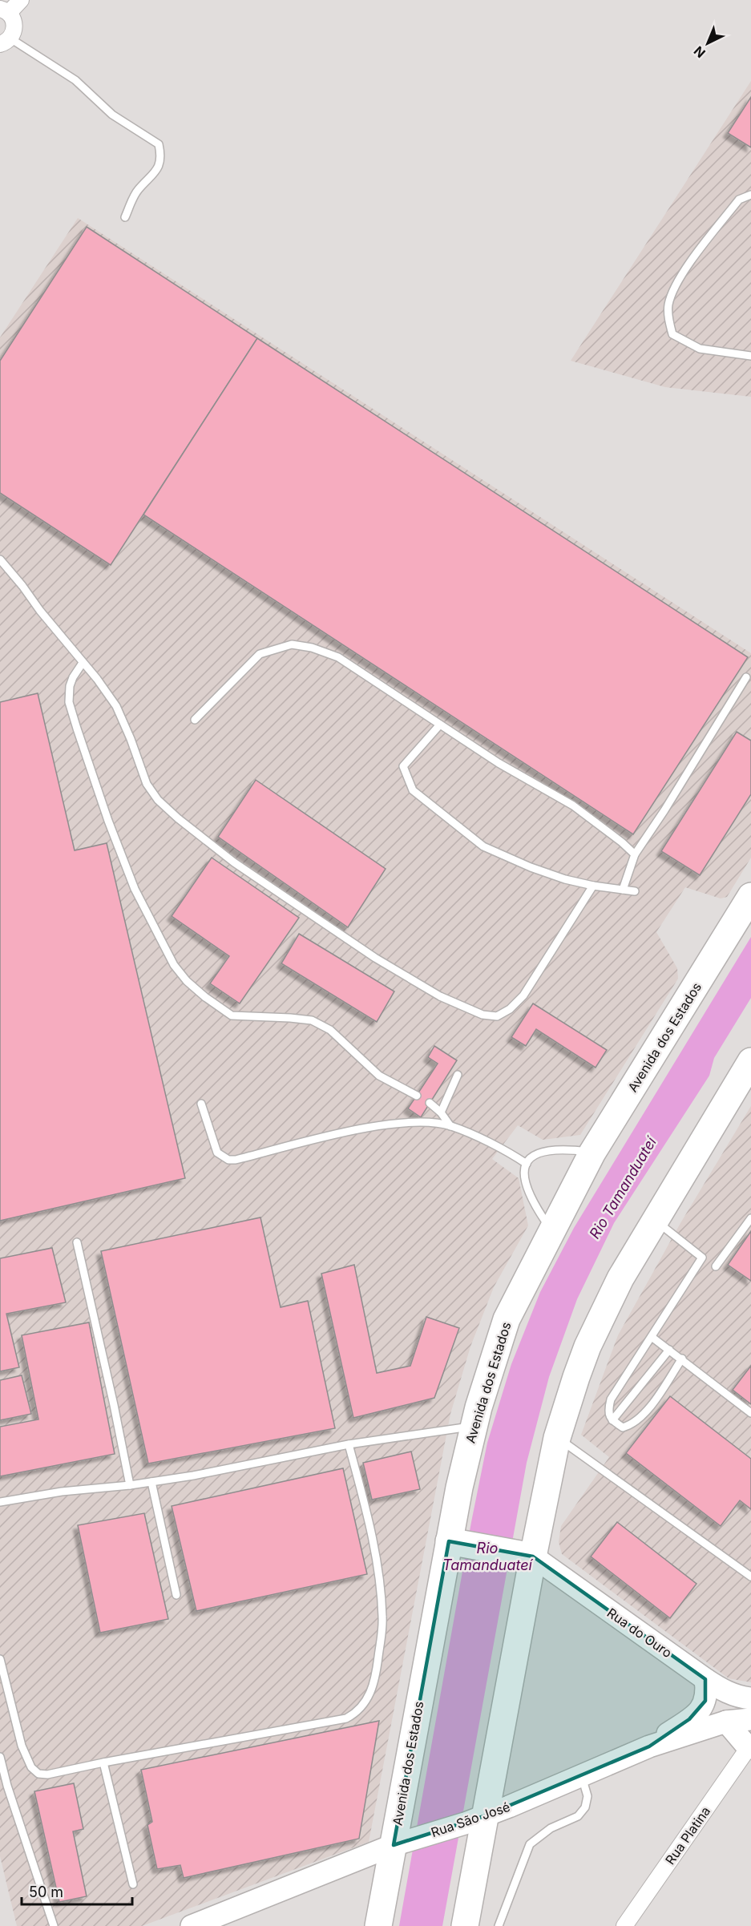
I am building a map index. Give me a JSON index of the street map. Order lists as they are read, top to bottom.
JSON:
{
  "streets": {
    "highway": ["Avenida dos Estados"],
    "main road": ["Rua do Ouro", "Rua São José"],
    "street": ["Rua Platina"]
  },
  "crossings": [
    ["Avenida dos Estados", "Rua São José"]
  ],
  "water": ["Rio Tamanduateí"],
  "scale_bar": "50 m",
  "north": "bottom left"
}
